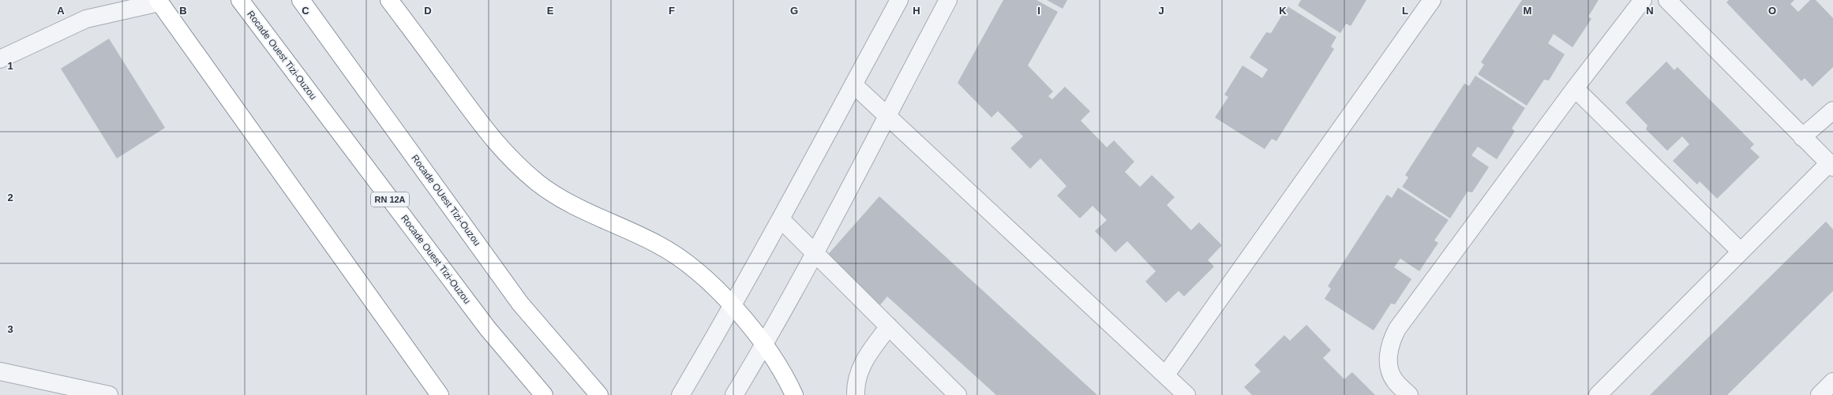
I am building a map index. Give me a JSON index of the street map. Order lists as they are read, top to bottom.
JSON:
{
  "streets": {
    "highway": ["Rocade Ouest Tizi-Ouzou", "RN 12A", "Rocade OUest Tizi-Ouzou"]
  },
  "grid": {
    "columns": [
      "A",
      "B",
      "C",
      "D",
      "E",
      "F",
      "G",
      "H",
      "I",
      "J",
      "K",
      "L",
      "M",
      "N",
      "O"
    ],
    "rows": ["1", "2", "3"]
  }
}
